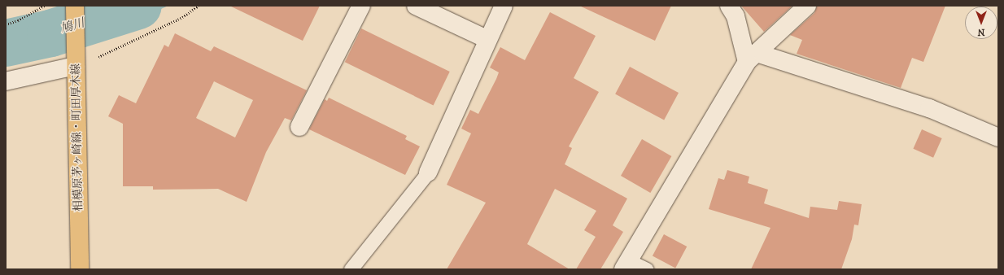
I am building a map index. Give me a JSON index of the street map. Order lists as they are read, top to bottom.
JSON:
{
  "streets": {
    "main road": ["相模原茅ヶ崎線・町田厚木線"]
  },
  "water": ["鳩川"],
  "north": "bottom"
}
